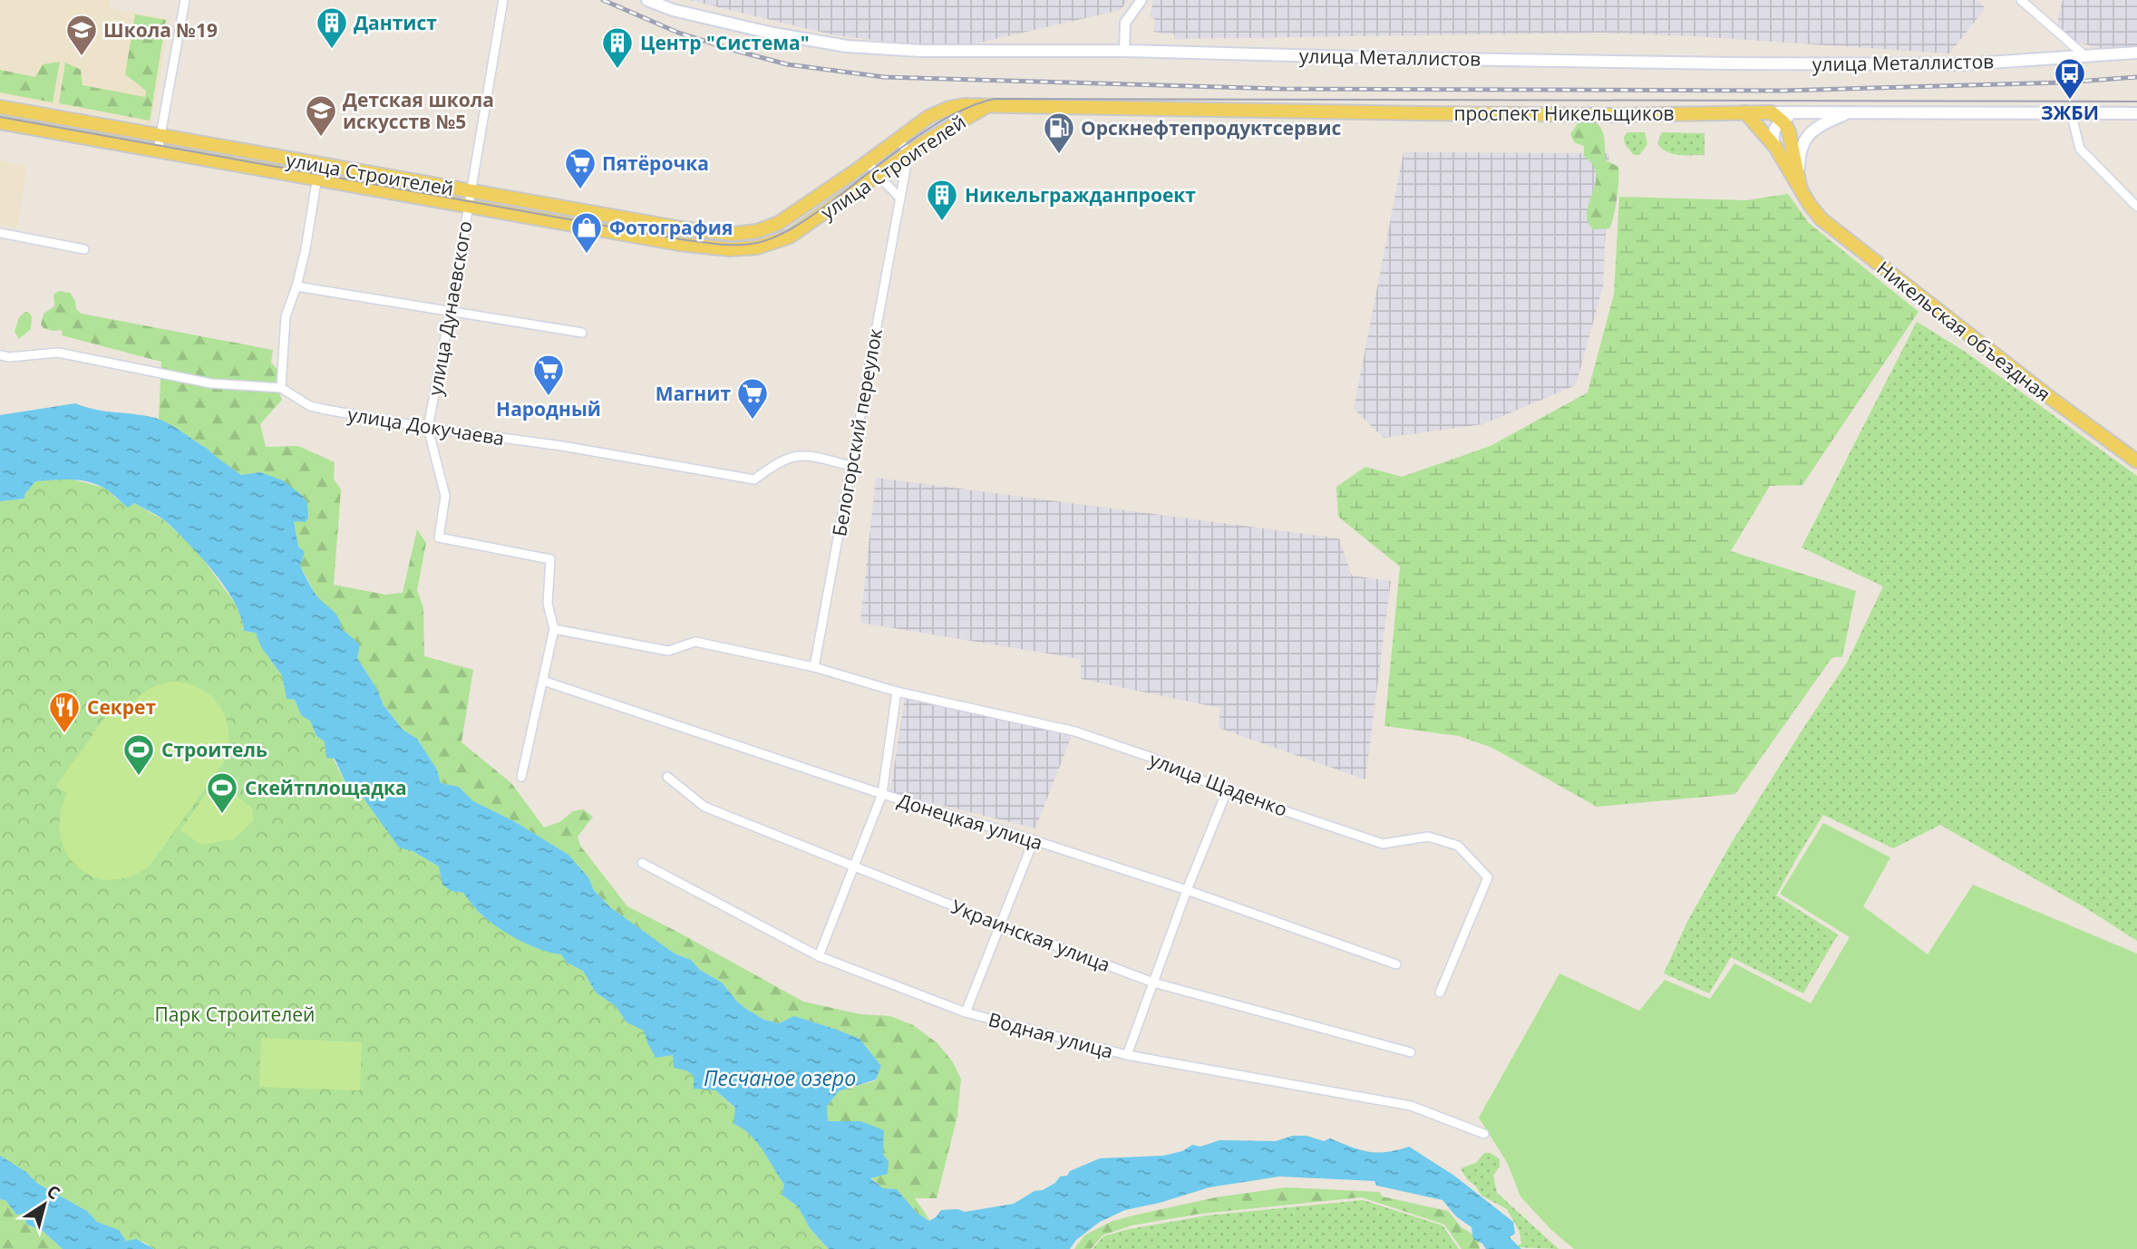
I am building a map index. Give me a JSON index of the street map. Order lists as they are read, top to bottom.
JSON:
{
  "streets": {
    "main road": [
      "улица Металлистов",
      "проспект Никельщиков",
      "улица Строителей",
      "Никельская объездная"
    ],
    "street": [
      "улица Дунаевского",
      "улица Докучаева",
      "Белогорский переулок",
      "улица Щаденко",
      "Донецкая улица",
      "Украинская улица",
      "Водная улица"
    ]
  },
  "crossings": [
    ["проспект Никельщиков", "улица Строителей"],
    ["проспект Никельщиков", "Никельская объездная"],
    ["улица Строителей", "улица Дунаевского"],
    ["улица Строителей", "Белогорский переулок"],
    ["улица Дунаевского", "улица Докучаева"],
    ["улица Докучаева", "Белогорский переулок"],
    ["Белогорский переулок", "улица Щаденко"]
  ],
  "water": ["Песчаное озеро"],
  "parks": ["Парк Строителей"],
  "places": {
    "building": ["Дантист", "Центр \"Система\"", "Никельгражданпроект"],
    "school or university": ["Школа №19", "Детская школа искусств №5"],
    "bus stop": ["ЗЖБИ"],
    "fuel station": ["Орскнефтепродуктсервис"],
    "supermarket": ["Пятёрочка", "Народный", "Магнит"],
    "shop": ["Фотография"],
    "restaurant": ["Секрет"],
    "sports": ["Строитель", "Скейтплощадка"]
  },
  "north": "top right"
}
